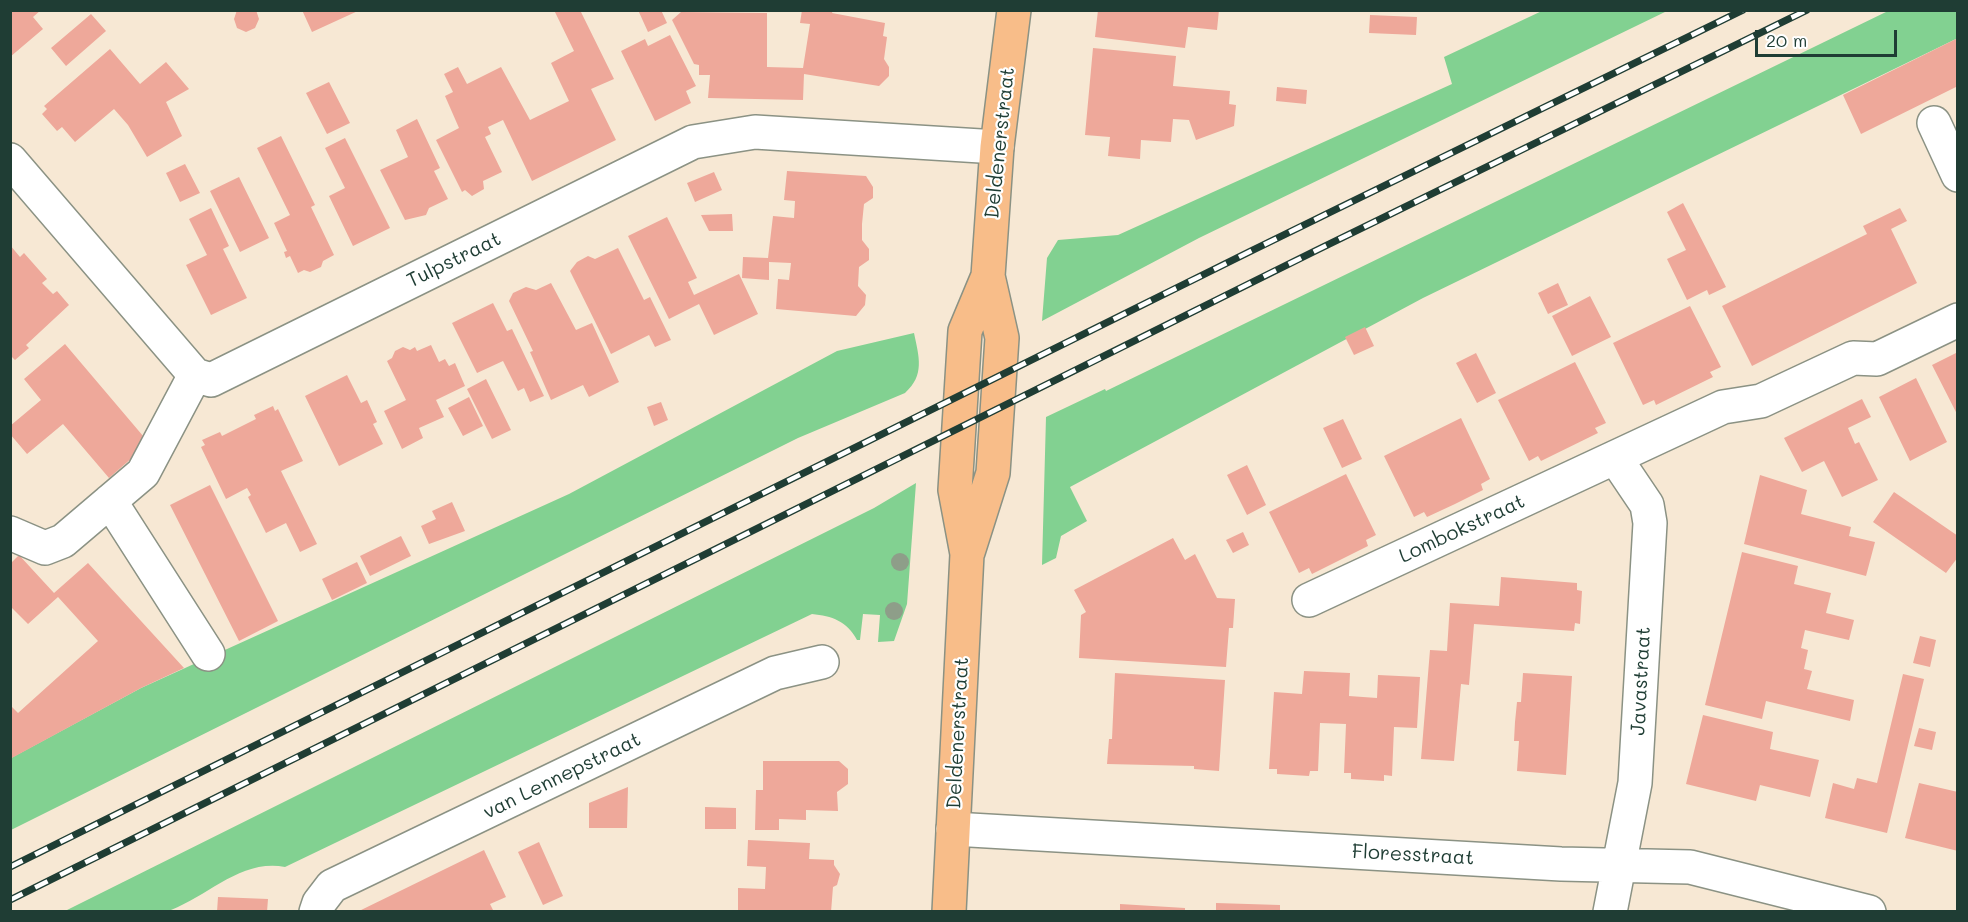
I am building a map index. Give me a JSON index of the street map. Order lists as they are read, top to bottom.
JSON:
{
  "streets": {
    "main road": ["Deldenerstraat"],
    "street": [
      "Tulpstraat",
      "Lombokstraat",
      "Javastraat",
      "van Lennepstraat",
      "Floresstraat"
    ]
  },
  "crossings": [
    ["Deldenerstraat", "Tulpstraat"],
    ["Deldenerstraat", "Floresstraat"],
    ["Lombokstraat", "Javastraat"],
    ["Javastraat", "Floresstraat"]
  ],
  "scale_bar": "20 m"
}
